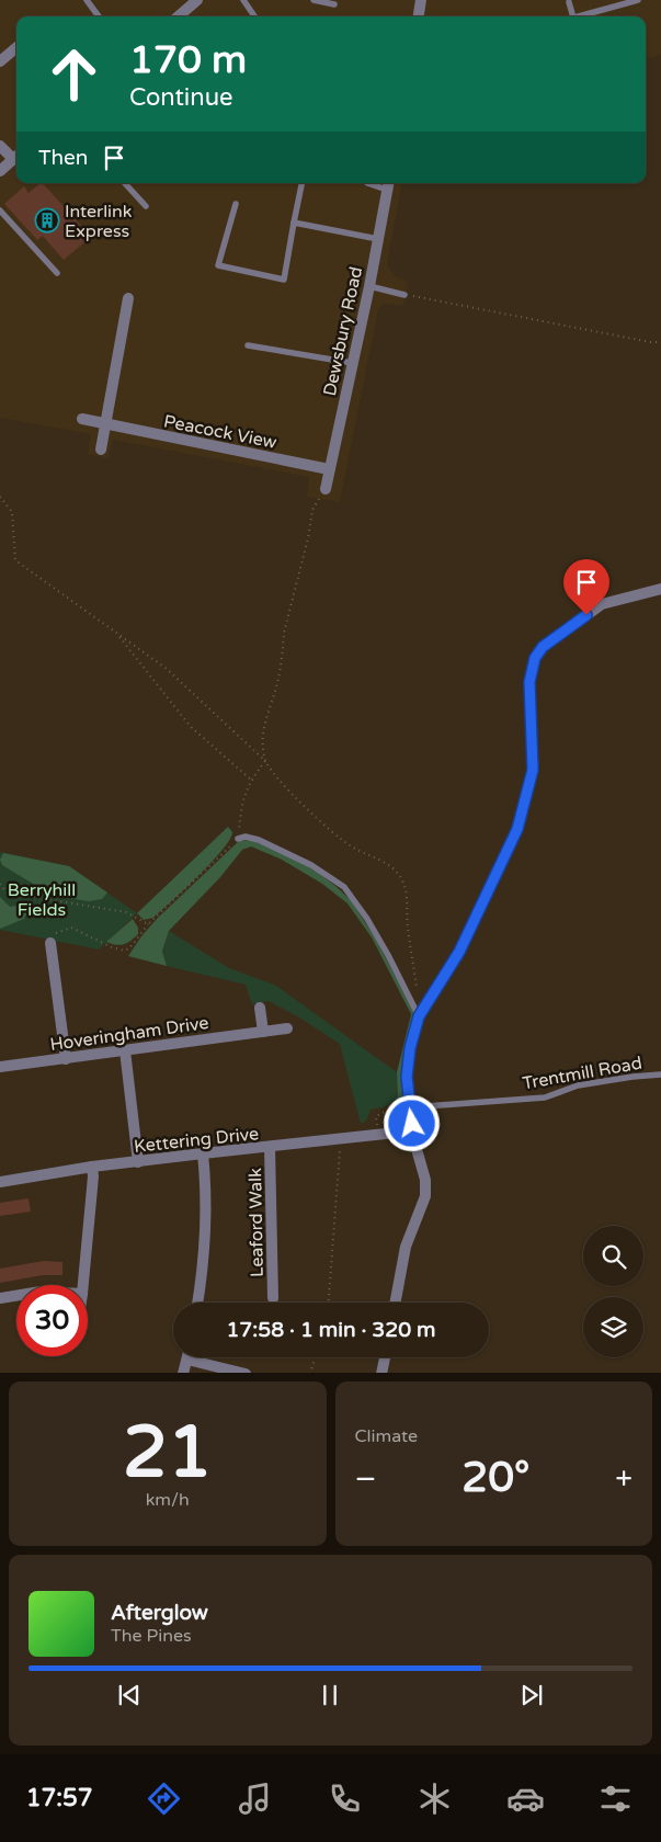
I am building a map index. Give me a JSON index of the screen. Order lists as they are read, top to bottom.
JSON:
{
  "streets": {
    "street": [
      "Dewsbury Road",
      "Peacock View",
      "Hoveringham Drive",
      "Kettering Drive",
      "Leaford Walk"
    ],
    "lane": ["Trentmill Road"]
  },
  "crossings": [
    ["Dewsbury Road", "Peacock View"],
    ["Kettering Drive", "Leaford Walk"]
  ],
  "parks": ["Berryhill Fields"],
  "places": {
    "building": ["Interlink Express"]
  },
  "page": {
    "turn": ["170 m", "Continue"],
    "then": "Then",
    "limit": "30",
    "trip": "17:58 · 1 min · 320 m",
    "tile": [
      ["21", "km/h"],
      "Climate"
    ],
    "heat": ["−", "20°", "+"],
    "song": ["Afterglow", "The Pines"],
    "tabs": "17:57"
  }
}
